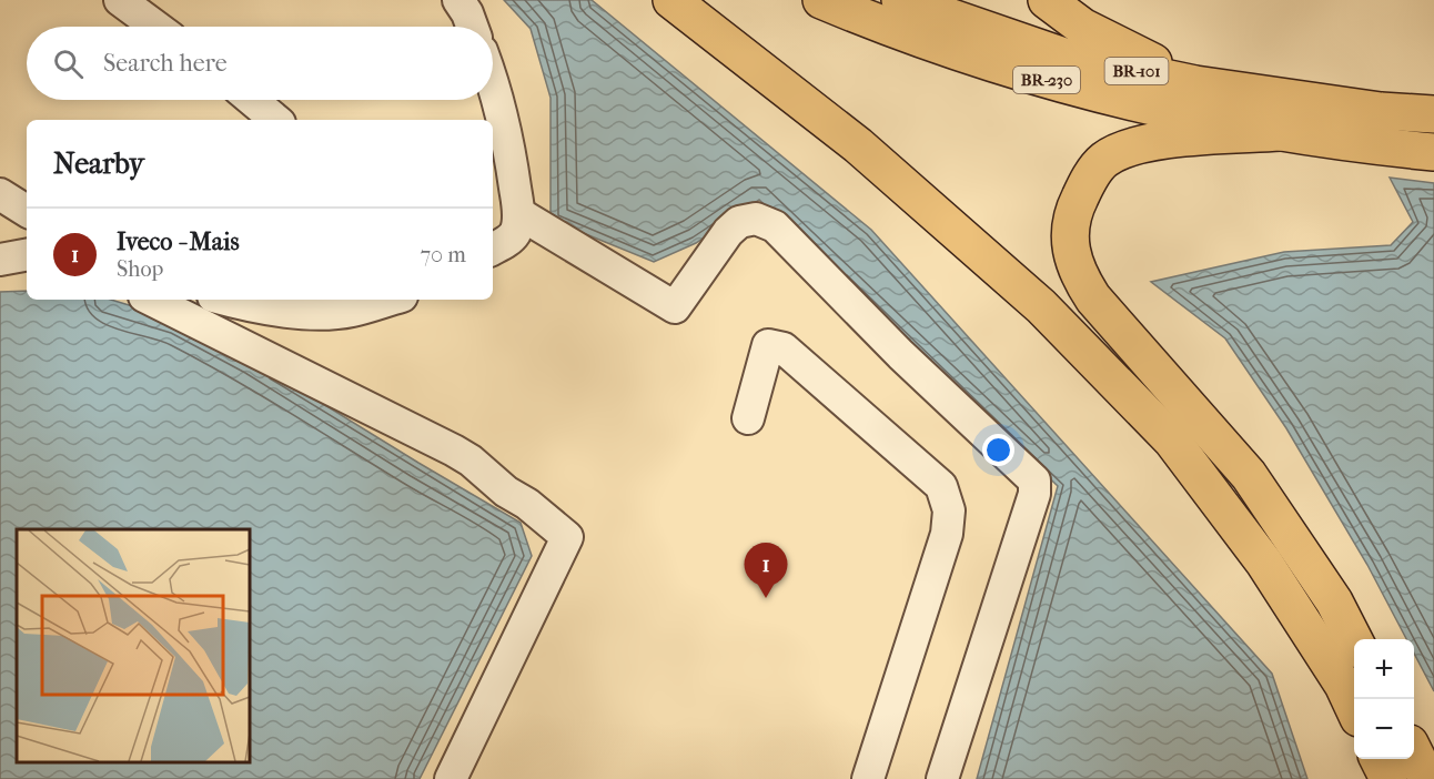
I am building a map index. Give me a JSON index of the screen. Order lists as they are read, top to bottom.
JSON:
{
  "streets": {
    "highway": ["BR-101", "BR-230"]
  },
  "page": {
    "search": "Search here",
    "heading": "Nearby",
    "list": [
      {
        "mark": "1",
        "name": "Iveco - Mais",
        "note": "Shop",
        "value": "70 m"
      }
    ],
    "pins": "1",
    "map_buttons": ["+", "−"]
  }
}
